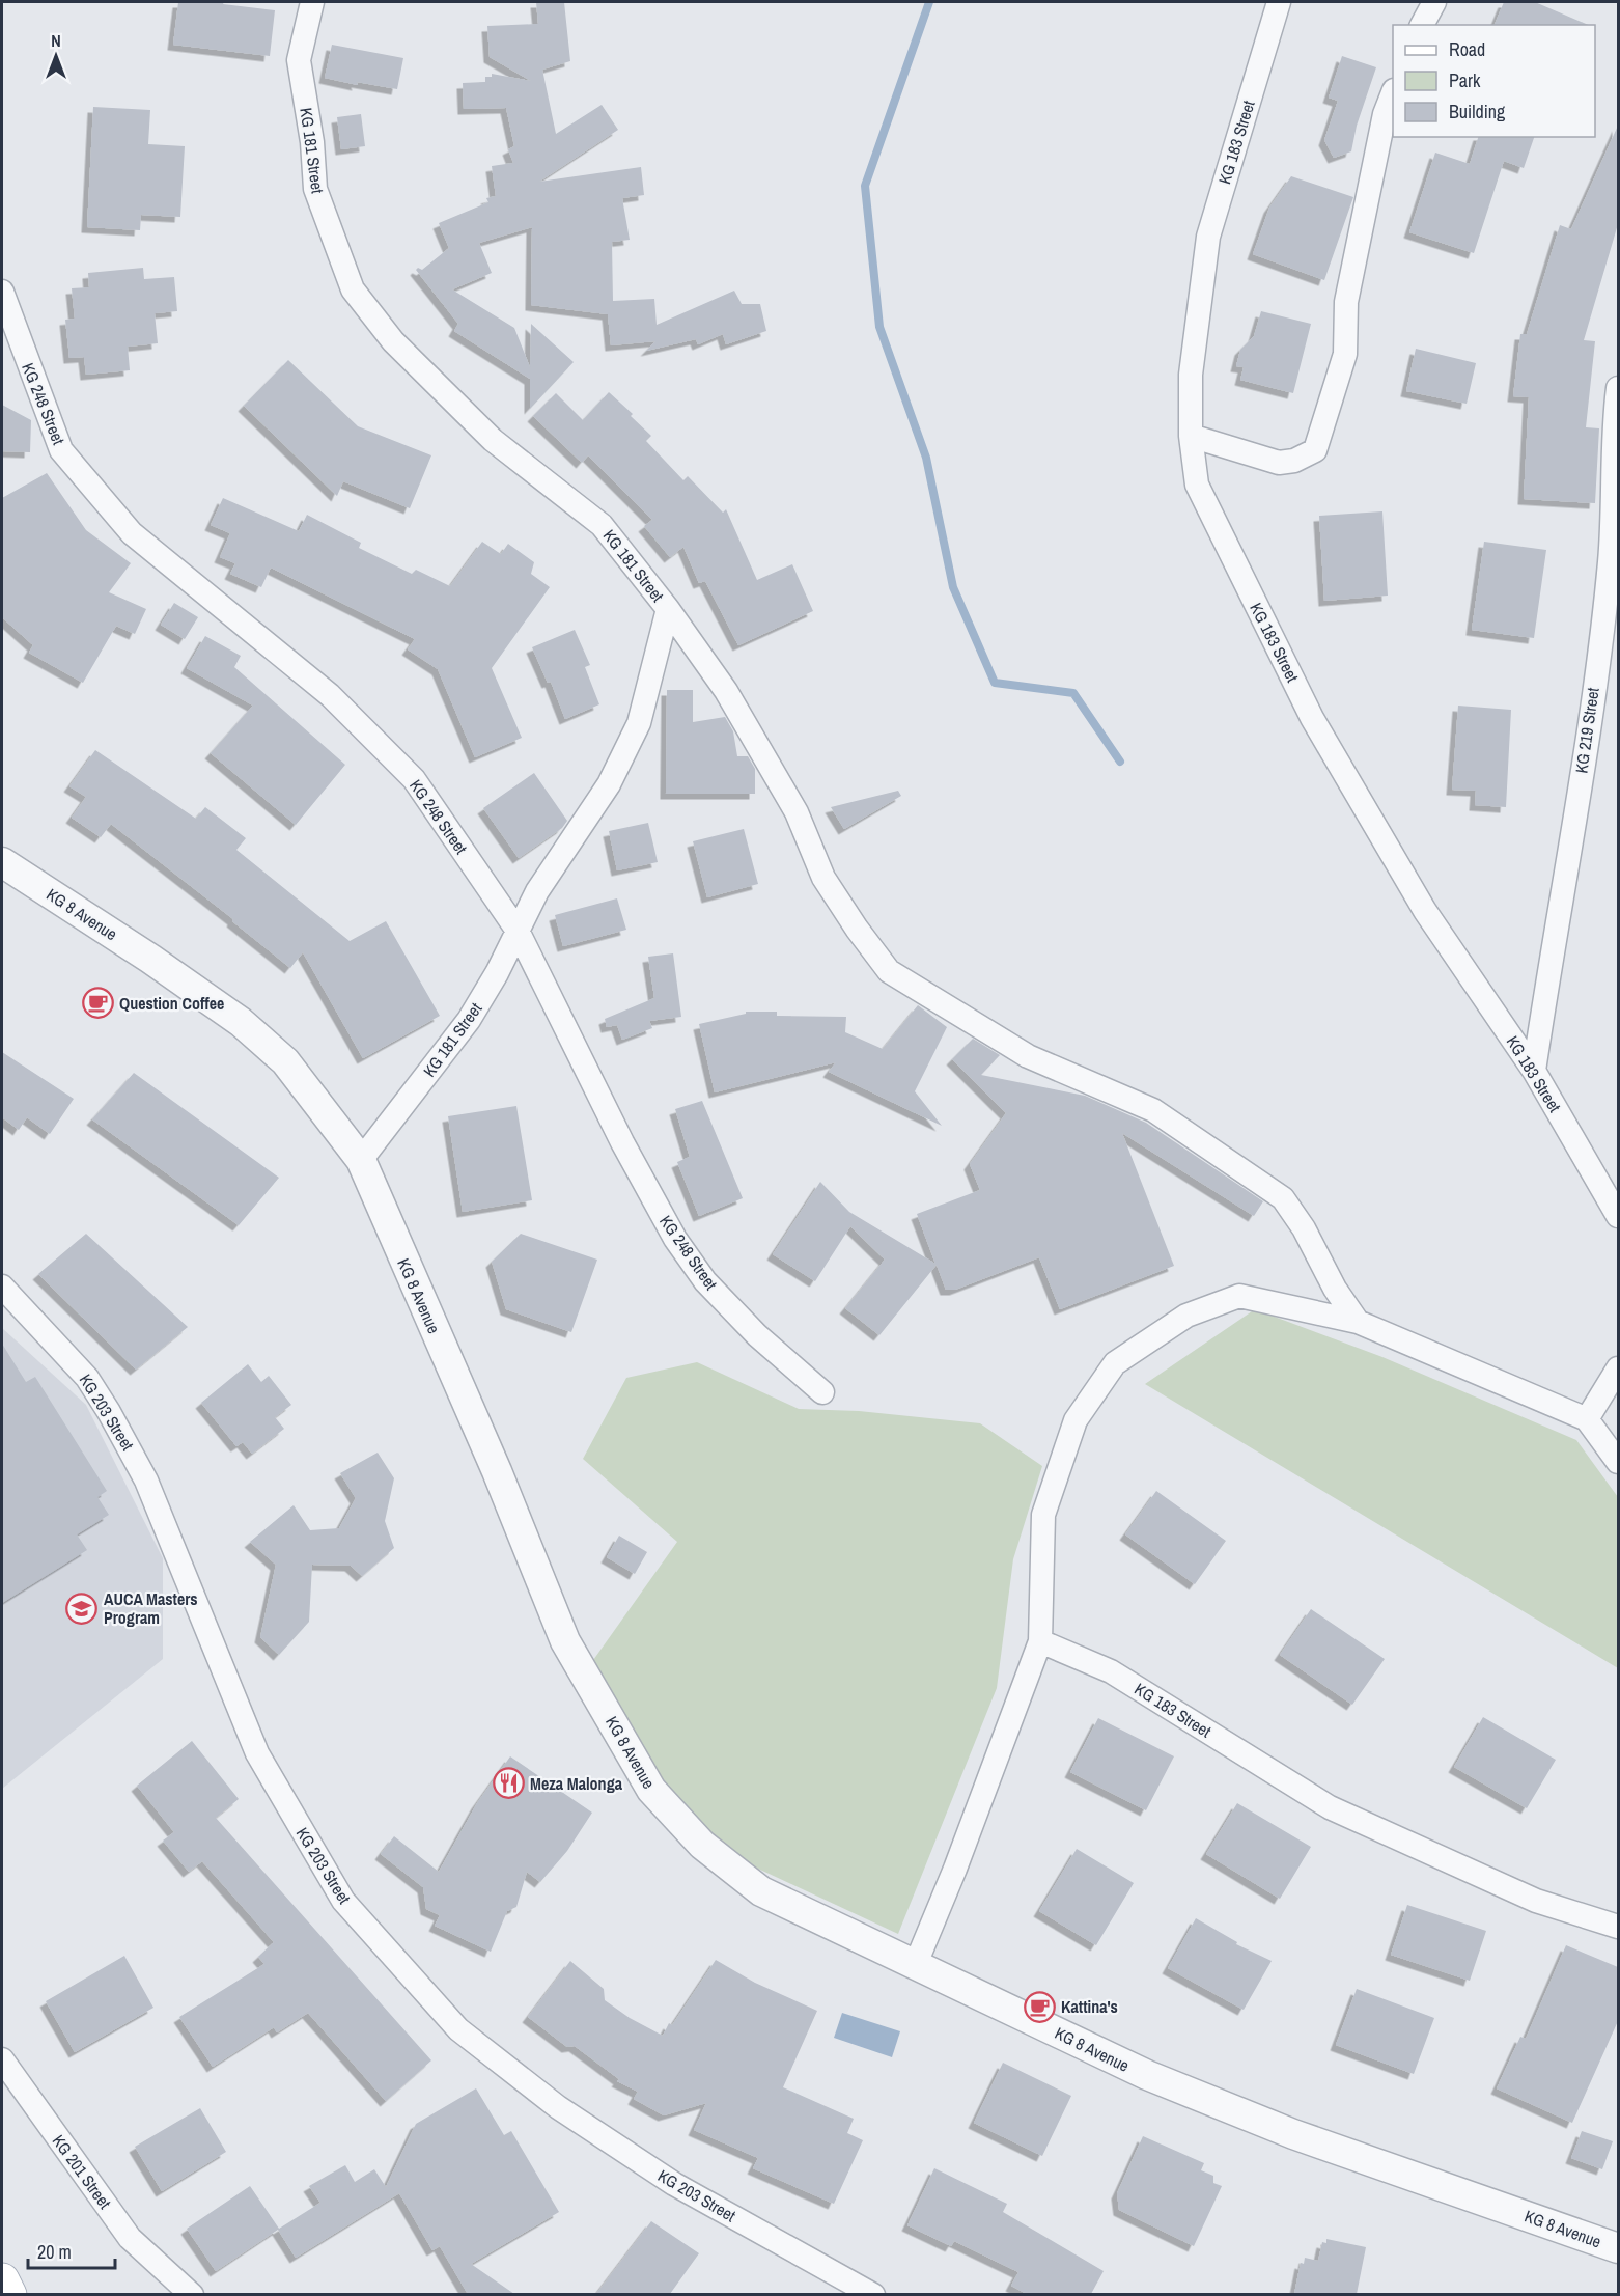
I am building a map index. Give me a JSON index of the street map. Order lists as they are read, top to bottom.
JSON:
{
  "streets": {
    "street": [
      "KG 183 Street",
      "KG 181 Street",
      "KG 248 Street",
      "KG 219 Street",
      "KG 8 Avenue",
      "KG 203 Street",
      "KG 201 Street"
    ]
  },
  "crossings": [
    ["KG 183 Street", "KG 219 Street"],
    ["KG 181 Street", "KG 248 Street"],
    ["KG 181 Street", "KG 8 Avenue"]
  ],
  "places": {
    "cafe": ["Question Coffee", "Kattina's"],
    "school or university": ["AUCA Masters Program"],
    "restaurant": ["Meza Malonga"]
  },
  "legend": ["Road", "Park", "Building"],
  "scale_bar": "20 m",
  "north": "top"
}
